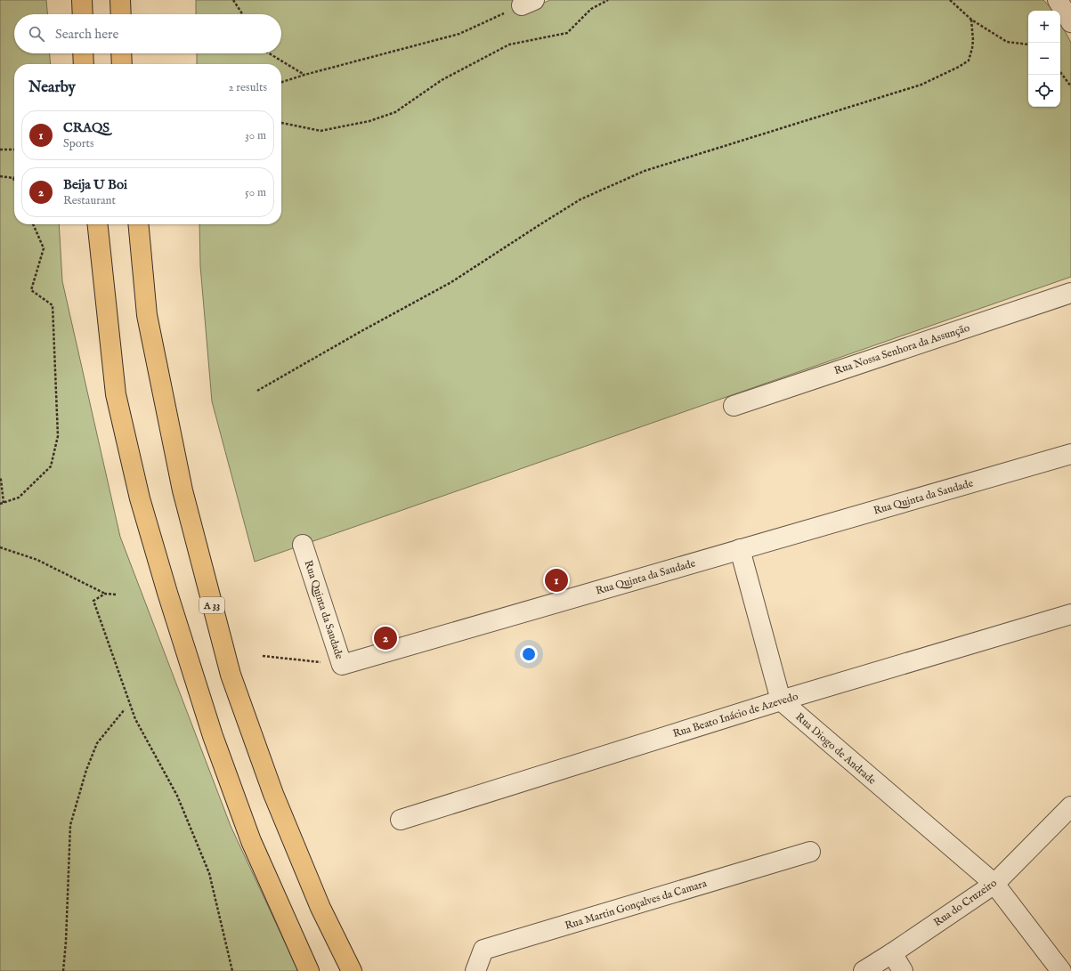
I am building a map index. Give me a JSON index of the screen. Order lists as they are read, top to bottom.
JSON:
{
  "streets": {
    "highway": ["A 33"],
    "street": [
      "Rua Nossa Senhora da Assunção",
      "Rua Quinta da Saudade",
      "Rua Beato Inácio de Azevedo",
      "Rua Diogo de Andrade",
      "Rua do Cruzeiro",
      "Rua Martin Gonçalves da Camara"
    ]
  },
  "crossings": [
    ["Rua Beato Inácio de Azevedo", "Rua Diogo de Andrade"],
    ["Rua Diogo de Andrade", "Rua do Cruzeiro"]
  ],
  "page": {
    "map_buttons": ["+", "−"],
    "search": "Search here",
    "heading": ["Nearby", "2 results"],
    "list": [
      {
        "mark": "1",
        "name": "CRAQS",
        "note": "Sports",
        "value": "30 m"
      },
      {
        "mark": "2",
        "name": "Beija U Boi",
        "note": "Restaurant",
        "value": "50 m"
      }
    ],
    "pins": ["1", "2"]
  }
}
